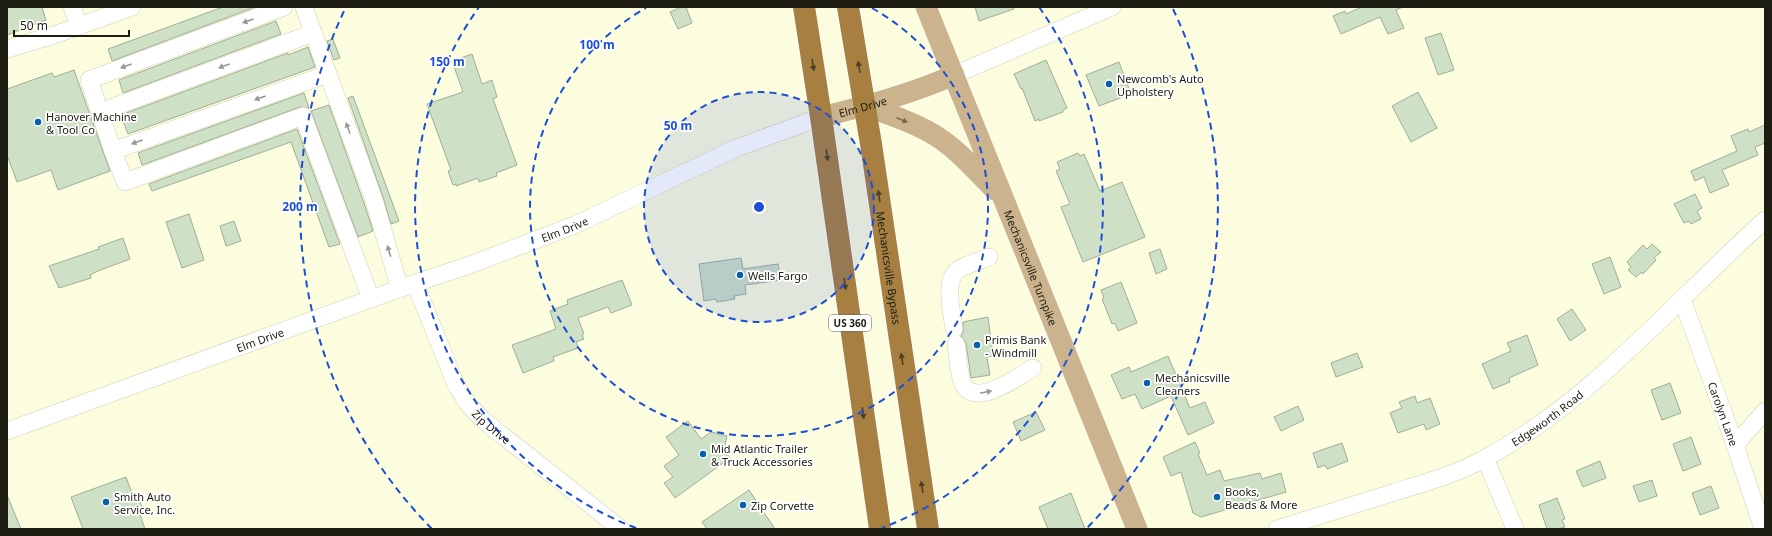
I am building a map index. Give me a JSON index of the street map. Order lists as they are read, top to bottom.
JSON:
{
  "streets": {
    "highway": ["Mechanicsville Bypass", "US 360"],
    "main road": ["Elm Drive", "Mechanicsville Turnpike"],
    "street": ["Carolyn Lane", "Edgeworth Road", "Zip Drive"]
  },
  "crossings": [
    ["Elm Drive", "Mechanicsville Bypass"],
    ["Elm Drive", "Mechanicsville Turnpike"],
    ["Elm Drive", "US 360"],
    ["Elm Drive", "Zip Drive"],
    ["Carolyn Lane", "Edgeworth Road"]
  ],
  "one_way": ["Zip Drive"],
  "places": [
    "Newcomb's Auto Upholstery",
    "Hanover Machine & Tool Co",
    "Wells Fargo",
    "Primis Bank - Windmill",
    "Mechanicsville Cleaners",
    "Mid Atlantic Trailer & Truck Accessories",
    "Books, Beads & More",
    "Smith Auto Service, Inc.",
    "Zip Corvette"
  ],
  "scale_bar": "50 m",
  "rings": [
    "100 m",
    "150 m",
    "50 m",
    "200 m"
  ]
}
